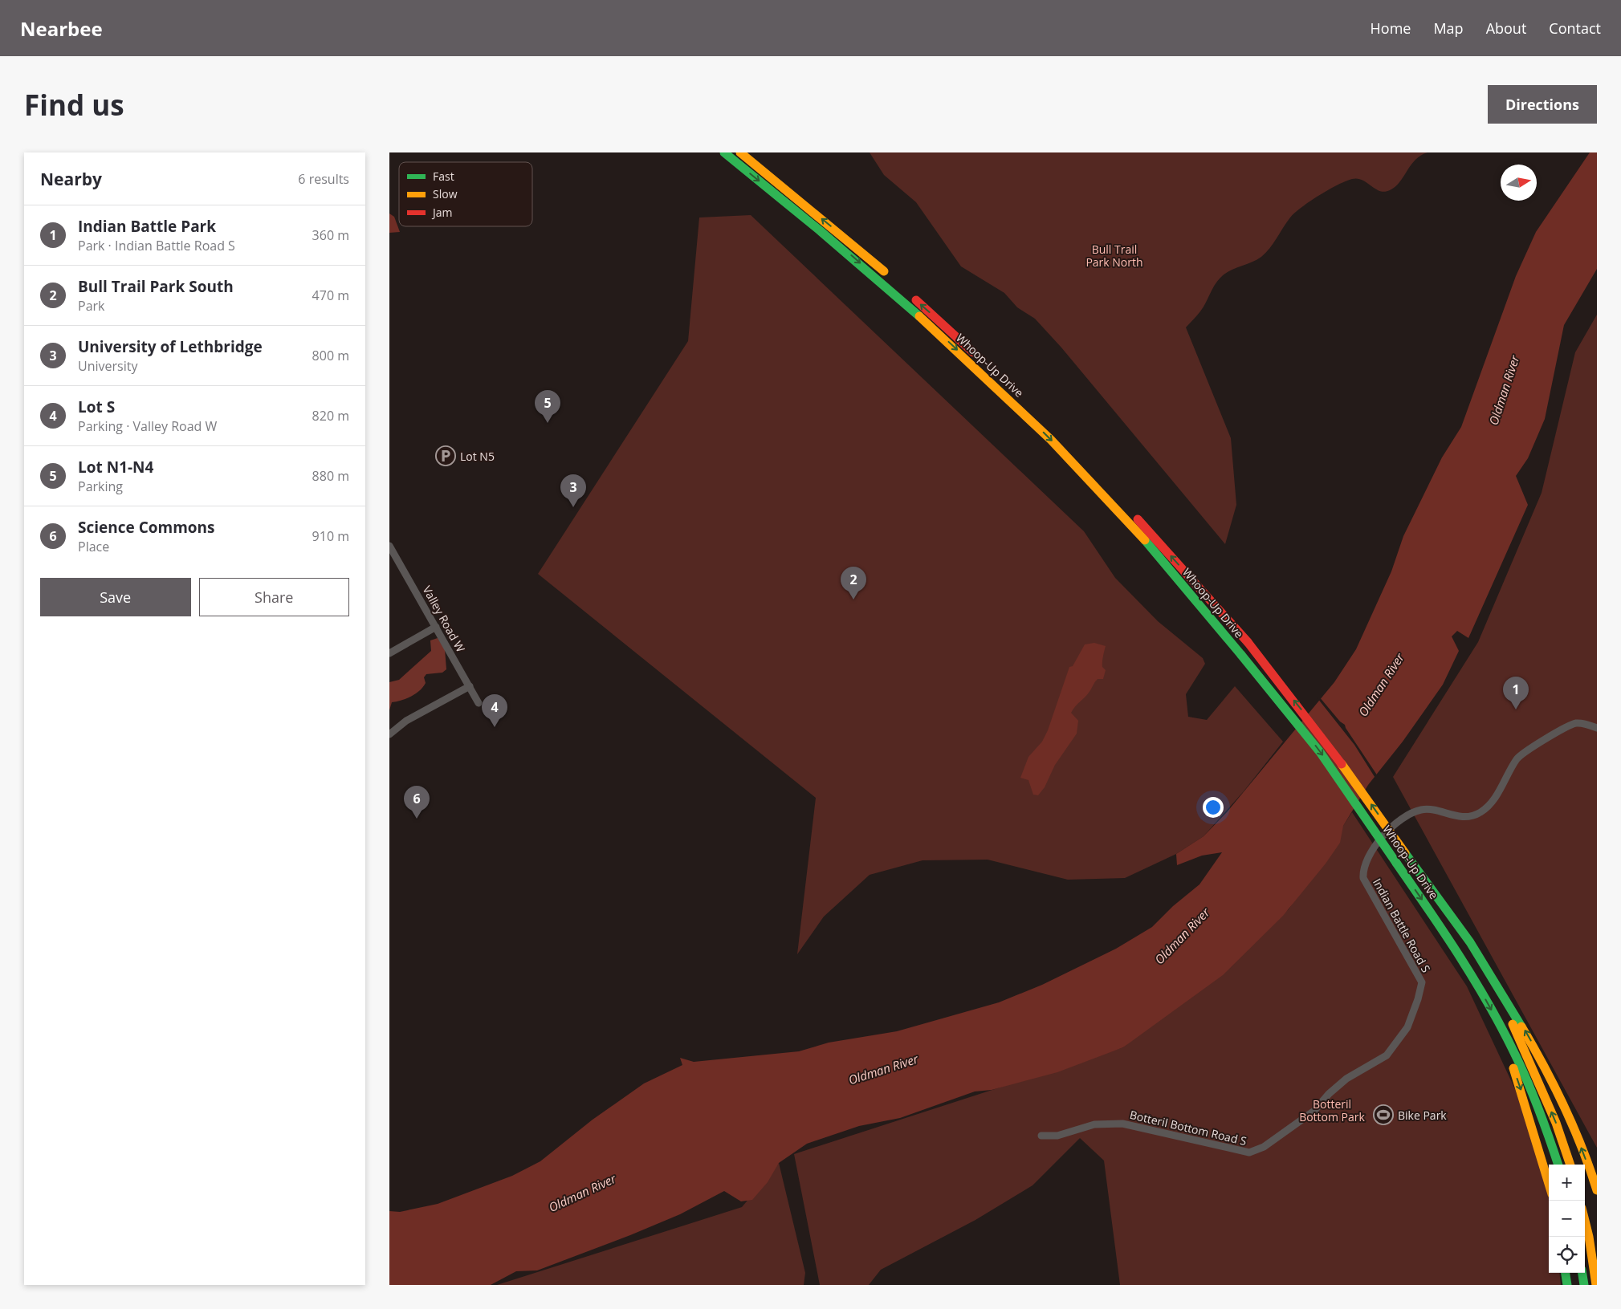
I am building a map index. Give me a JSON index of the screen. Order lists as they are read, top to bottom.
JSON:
{
  "streets": {
    "highway": ["Whoop-Up Drive"],
    "street": ["Valley Road W", "Indian Battle Road S", "Botteril Bottom Road S"]
  },
  "crossings": [
    ["Indian Battle Road S", "Botteril Bottom Road S"]
  ],
  "water": ["Oldman River"],
  "parks": ["Bull Trail Park North", "Botteril Bottom Park"],
  "places": {
    "parking": ["Lot N5"],
    "sports": ["Bike Park"]
  },
  "legend": ["Fast", "Slow", "Jam"],
  "north": "right",
  "page": {
    "header": "Nearbee",
    "nav": [
      "Home",
      "Map",
      "About",
      "Contact"
    ],
    "buttons": [
      "Directions",
      ["Save", "Share"]
    ],
    "title": "Find us",
    "heading": ["Nearby", "6 results"],
    "list": [
      {
        "mark": "1",
        "name": "Indian Battle Park",
        "note": "Park · Indian Battle Road S",
        "value": "360 m"
      },
      {
        "mark": "2",
        "name": "Bull Trail Park South",
        "note": "Park",
        "value": "470 m"
      },
      {
        "mark": "3",
        "name": "University of Lethbridge",
        "note": "University",
        "value": "800 m"
      },
      {
        "mark": "4",
        "name": "Lot S",
        "note": "Parking · Valley Road W",
        "value": "820 m"
      },
      {
        "mark": "5",
        "name": "Lot N1-N4",
        "note": "Parking",
        "value": "880 m"
      },
      {
        "mark": "6",
        "name": "Science Commons",
        "note": "Place",
        "value": "910 m"
      }
    ],
    "pins": [
      "5",
      "3",
      "2",
      "1",
      "4",
      "6"
    ],
    "map_buttons": ["+", "−"]
  }
}
